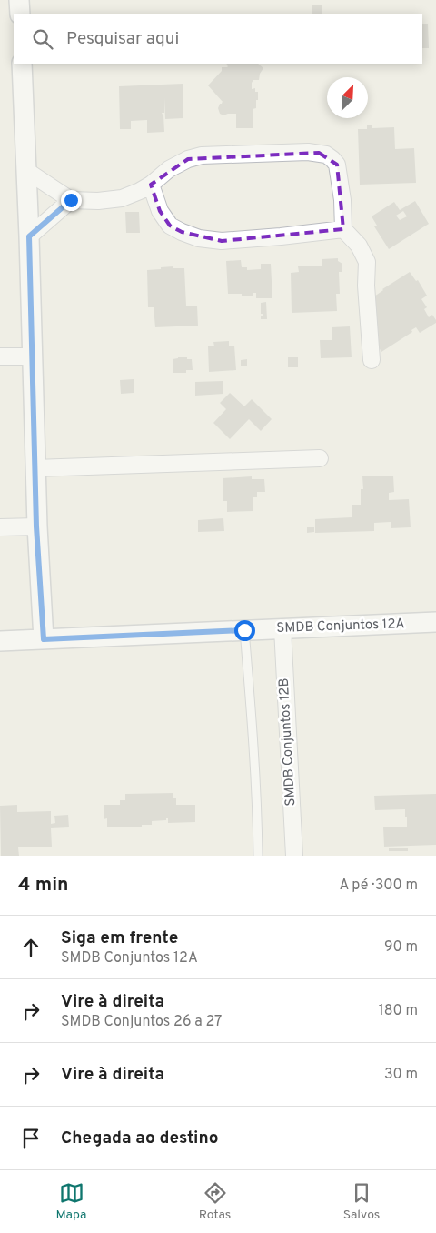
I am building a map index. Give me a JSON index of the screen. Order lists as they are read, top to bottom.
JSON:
{
  "streets": {
    "street": ["SMDB Conjuntos 12A", "SMDB Conjuntos 12B"]
  },
  "crossings": [
    ["SMDB Conjuntos 12A", "SMDB Conjuntos 12B"]
  ],
  "north": "top right",
  "page": {
    "search": "Pesquisar aqui",
    "heading": ["4 min", "A pé · 300 m"],
    "list": [
      ["Siga em frente", "SMDB Conjuntos 12A", "90 m"],
      ["Vire à direita", "SMDB Conjuntos 26 a 27", "180 m"],
      ["Vire à direita", "30 m"],
      "Chegada ao destino"
    ],
    "nav": ["Mapa", "Rotas", "Salvos"]
  }
}
